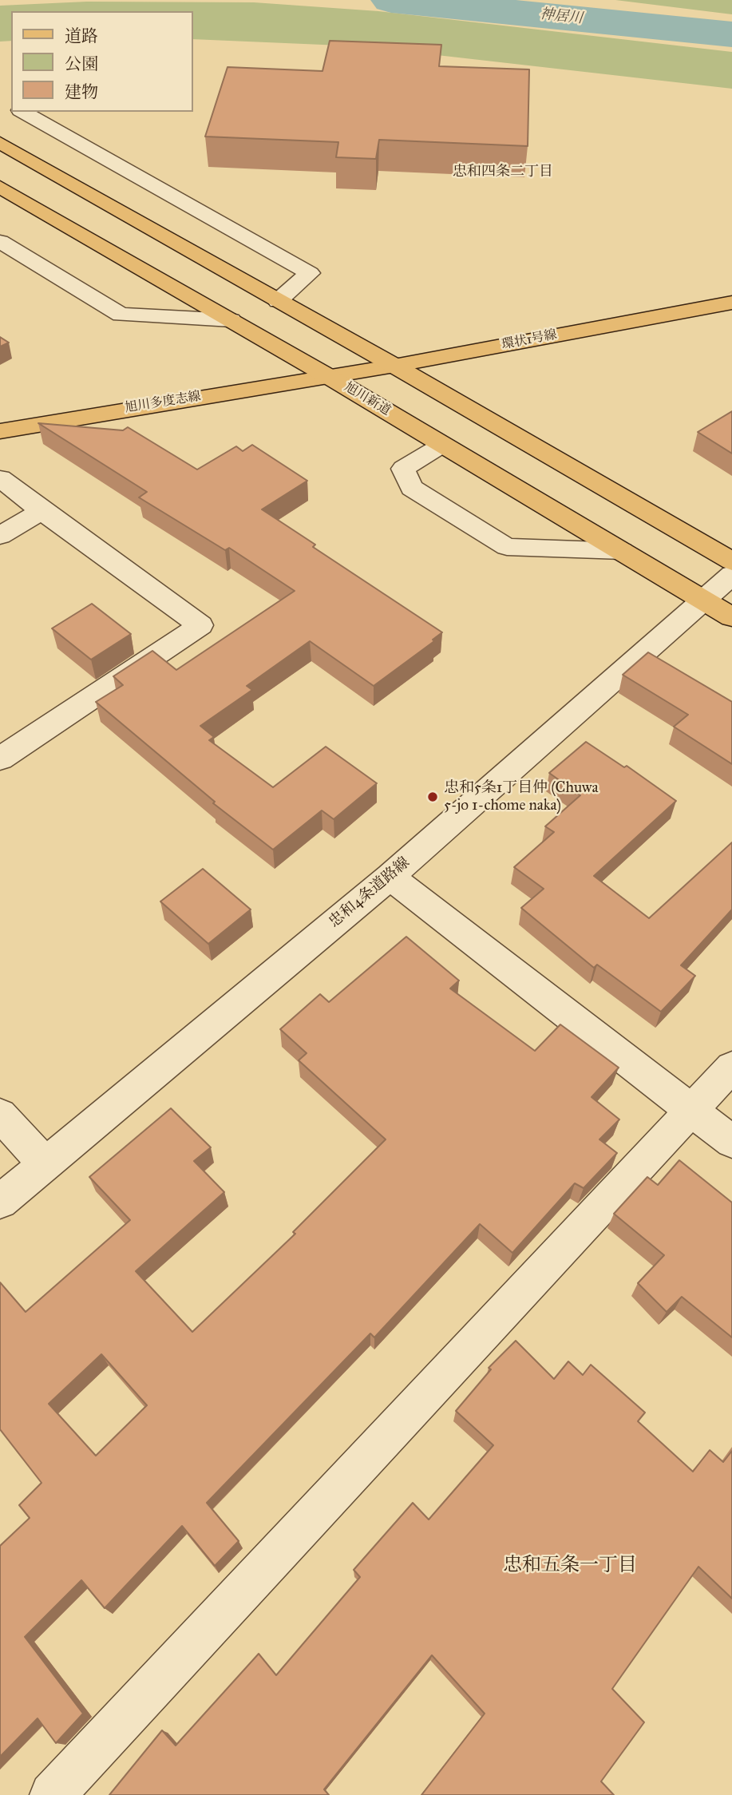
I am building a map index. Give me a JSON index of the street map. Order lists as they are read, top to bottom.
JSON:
{
  "streets": {
    "main road": ["環状1号線", "旭川新道", "旭川多度志線"],
    "street": ["忠和4条道路線"]
  },
  "crossings": [
    ["環状1号線", "旭川新道"],
    ["環状1号線", "旭川多度志線"],
    ["旭川新道", "旭川多度志線"],
    ["旭川新道", "忠和4条道路線"]
  ],
  "districts": ["忠和四条二丁目", "忠和五条一丁目"],
  "water": ["神居川"],
  "places": ["忠和5条1丁目仲 (Chuwa 5-jo 1-chome naka)"],
  "legend": ["道路", "公園", "建物"]
}
